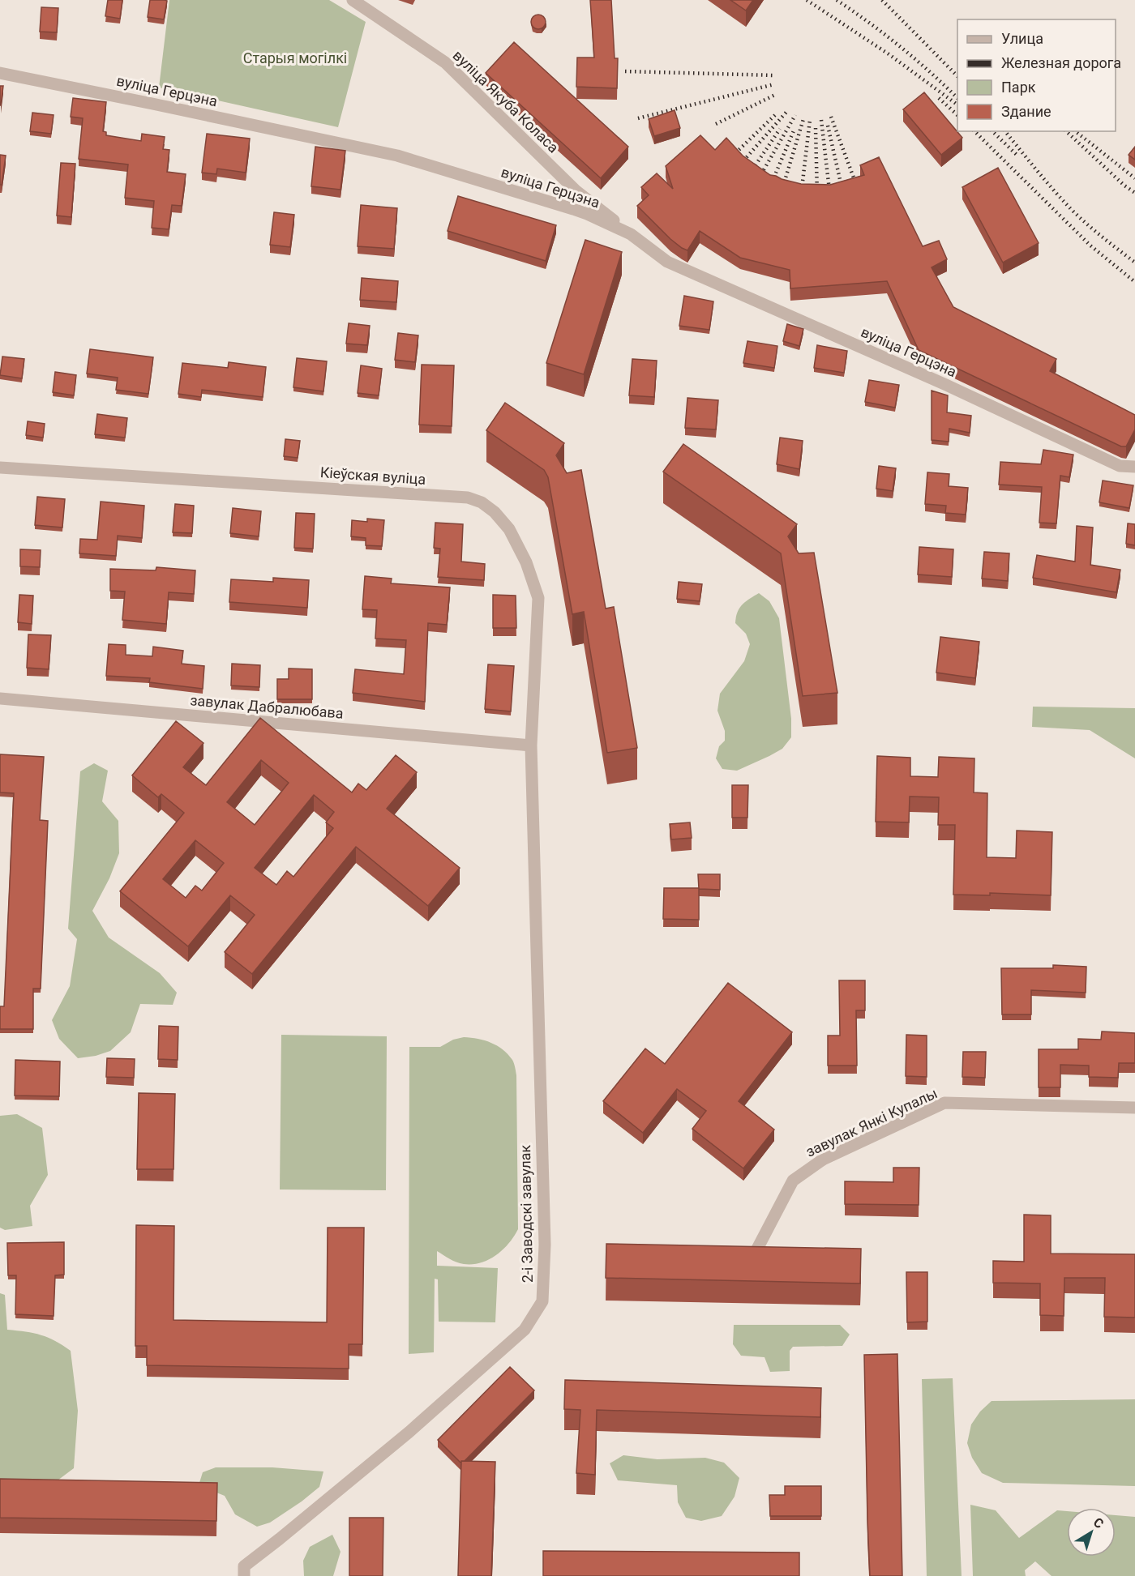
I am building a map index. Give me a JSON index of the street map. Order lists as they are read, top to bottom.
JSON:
{
  "streets": {
    "street": [
      "вуліца Герцэна",
      "вуліца Якуба Коласа",
      "Кіеўская вуліца",
      "завулак Дабралюбава",
      "завулак Янкі Купалы",
      "2-і Заводскі завулак"
    ]
  },
  "crossings": [
    ["вуліца Герцэна", "вуліца Якуба Коласа"],
    ["Кіеўская вуліца", "завулак Дабралюбава"],
    ["Кіеўская вуліца", "2-і Заводскі завулак"],
    ["завулак Дабралюбава", "2-і Заводскі завулак"]
  ],
  "parks": ["Старыя могілкі"],
  "legend": [
    "Улица",
    "Железная дорога",
    "Парк",
    "Здание"
  ],
  "north": "top right"
}
